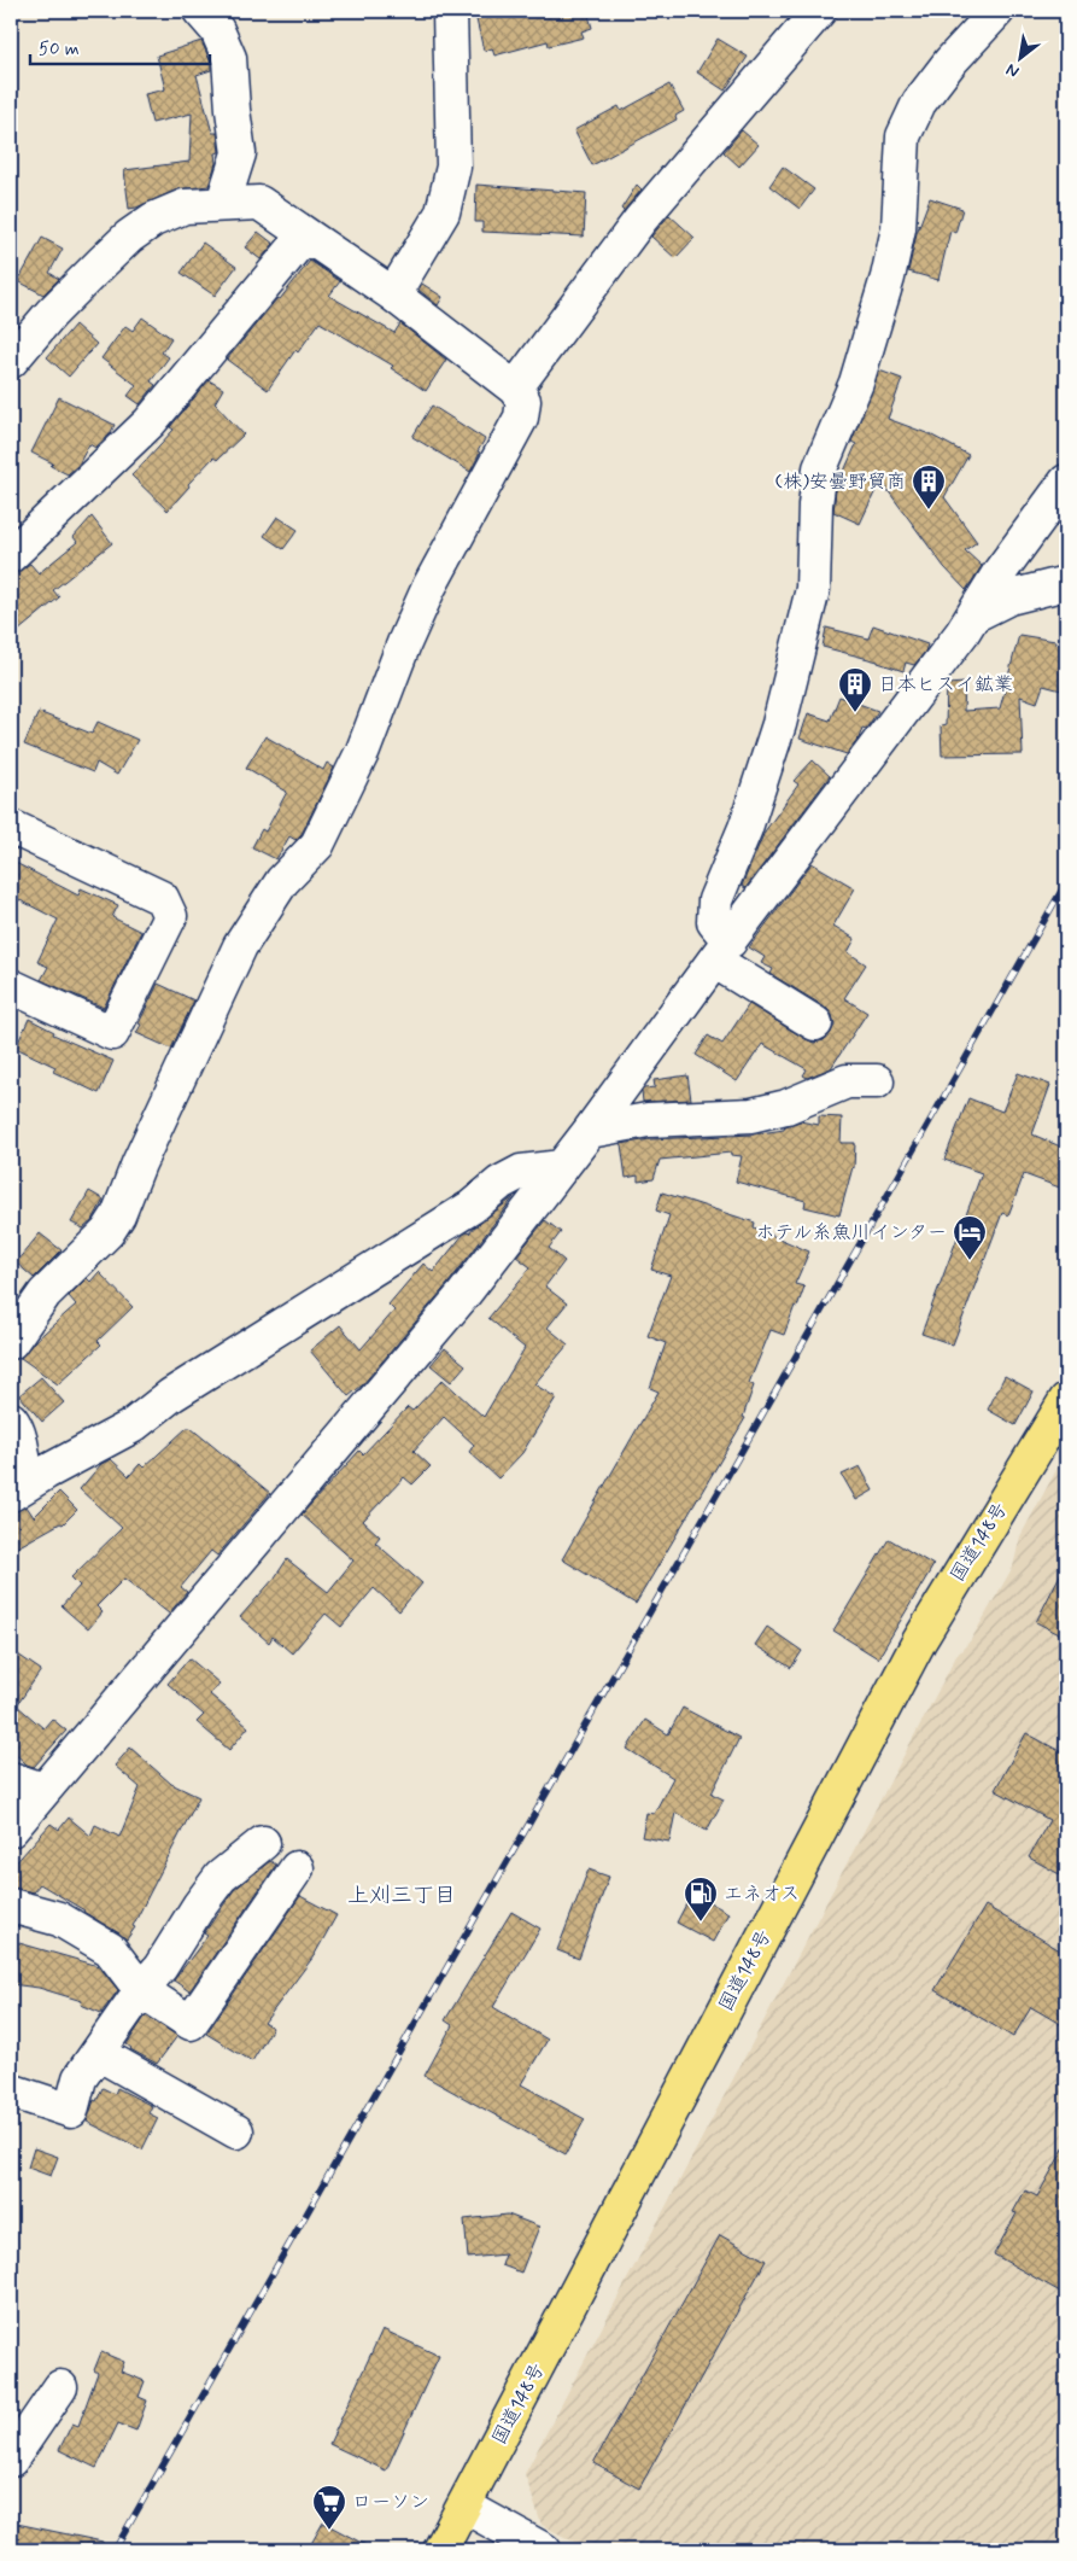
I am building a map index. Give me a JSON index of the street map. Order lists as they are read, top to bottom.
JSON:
{
  "streets": {
    "highway": ["国道148号"]
  },
  "districts": ["上刈三丁目"],
  "places": {
    "building": ["(株)安曇野貿商", "日本ヒスイ鉱業"],
    "hotel": ["ホテル糸魚川インター"],
    "fuel station": ["エネオス"],
    "supermarket": ["ローソン"]
  },
  "scale_bar": "50 m",
  "north": "bottom left"
}
